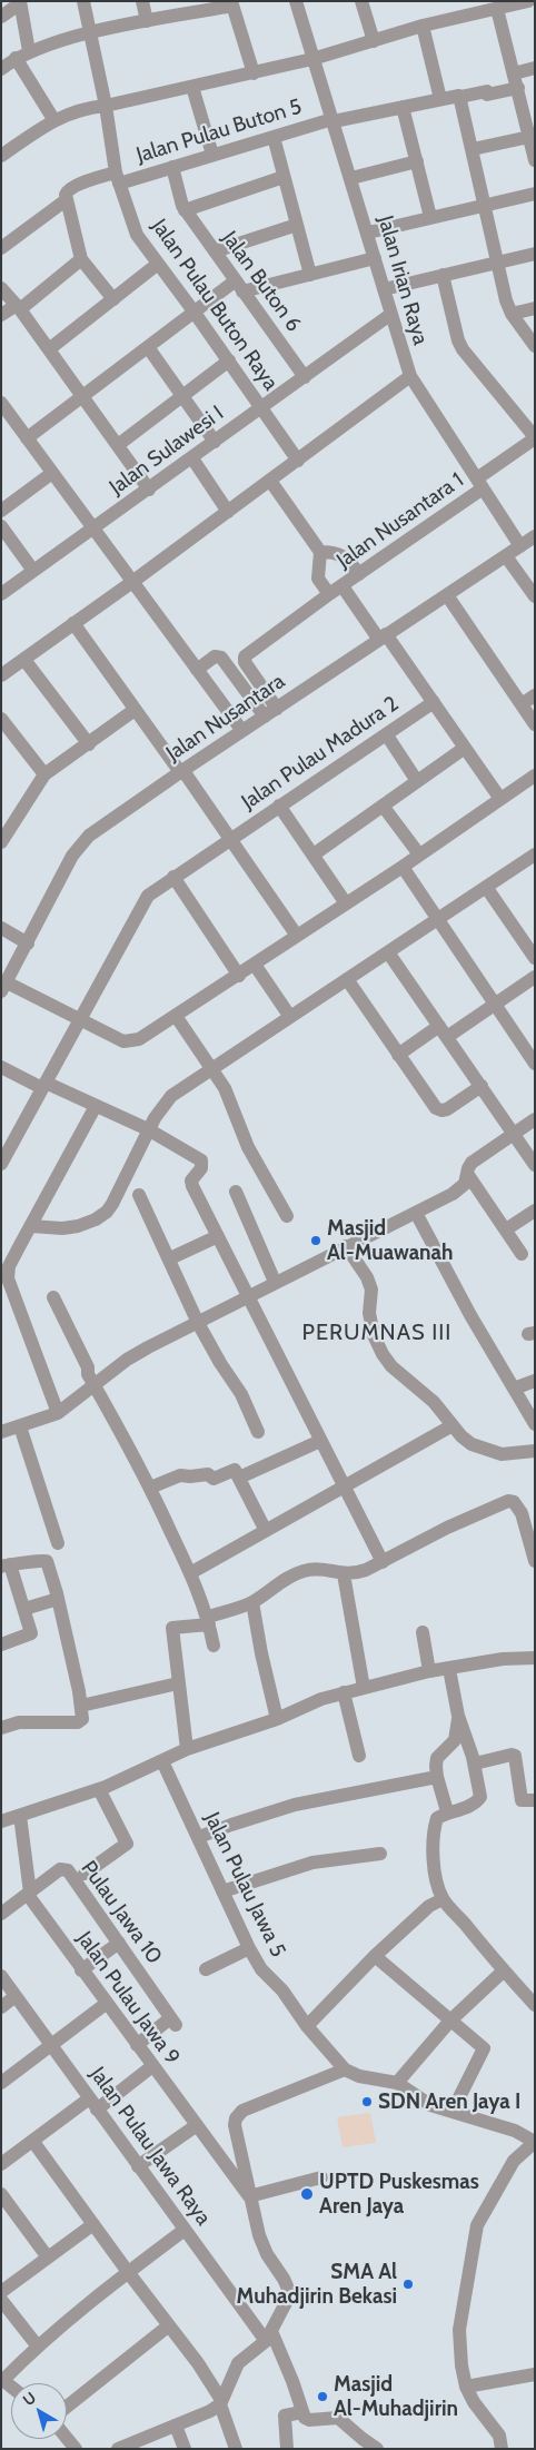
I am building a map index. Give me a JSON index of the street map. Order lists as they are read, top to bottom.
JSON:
{
  "streets": {
    "street": [
      "Jalan Pulau Buton 5",
      "Jalan Irian Raya",
      "Jalan Buton 6",
      "Jalan Pulau Buton Raya",
      "Jalan Sulawesi I",
      "Jalan Nusantara 1",
      "Jalan Nusantara",
      "Jalan Pulau Madura 2",
      "Jalan Pulau Jawa 5",
      "Pulau Jawa 10",
      "Jalan Pulau Jawa 9",
      "Jalan Pulau Jawa Raya"
    ]
  },
  "crossings": [
    ["Jalan Pulau Buton 5", "Jalan Irian Raya"],
    ["Jalan Pulau Buton 5", "Jalan Pulau Buton Raya"],
    ["Jalan Irian Raya", "Jalan Sulawesi I"],
    ["Jalan Irian Raya", "Jalan Nusantara 1"],
    ["Jalan Irian Raya", "Jalan Nusantara"],
    ["Jalan Buton 6", "Jalan Sulawesi I"],
    ["Jalan Pulau Buton Raya", "Jalan Sulawesi I"],
    ["Jalan Nusantara 1", "Jalan Nusantara"],
    ["Jalan Nusantara 1", "Jalan Pulau Madura 2"],
    ["Pulau Jawa 10", "Jalan Pulau Jawa 9"]
  ],
  "districts": ["PERUMNAS III"],
  "places": [
    "Masjid Al-Muawanah",
    "SDN Aren Jaya I",
    "UPTD Puskesmas Aren Jaya",
    "SMA Al Muhadjirin Bekasi",
    "Masjid Al-Muhadjirin"
  ],
  "north": "top left"
}
